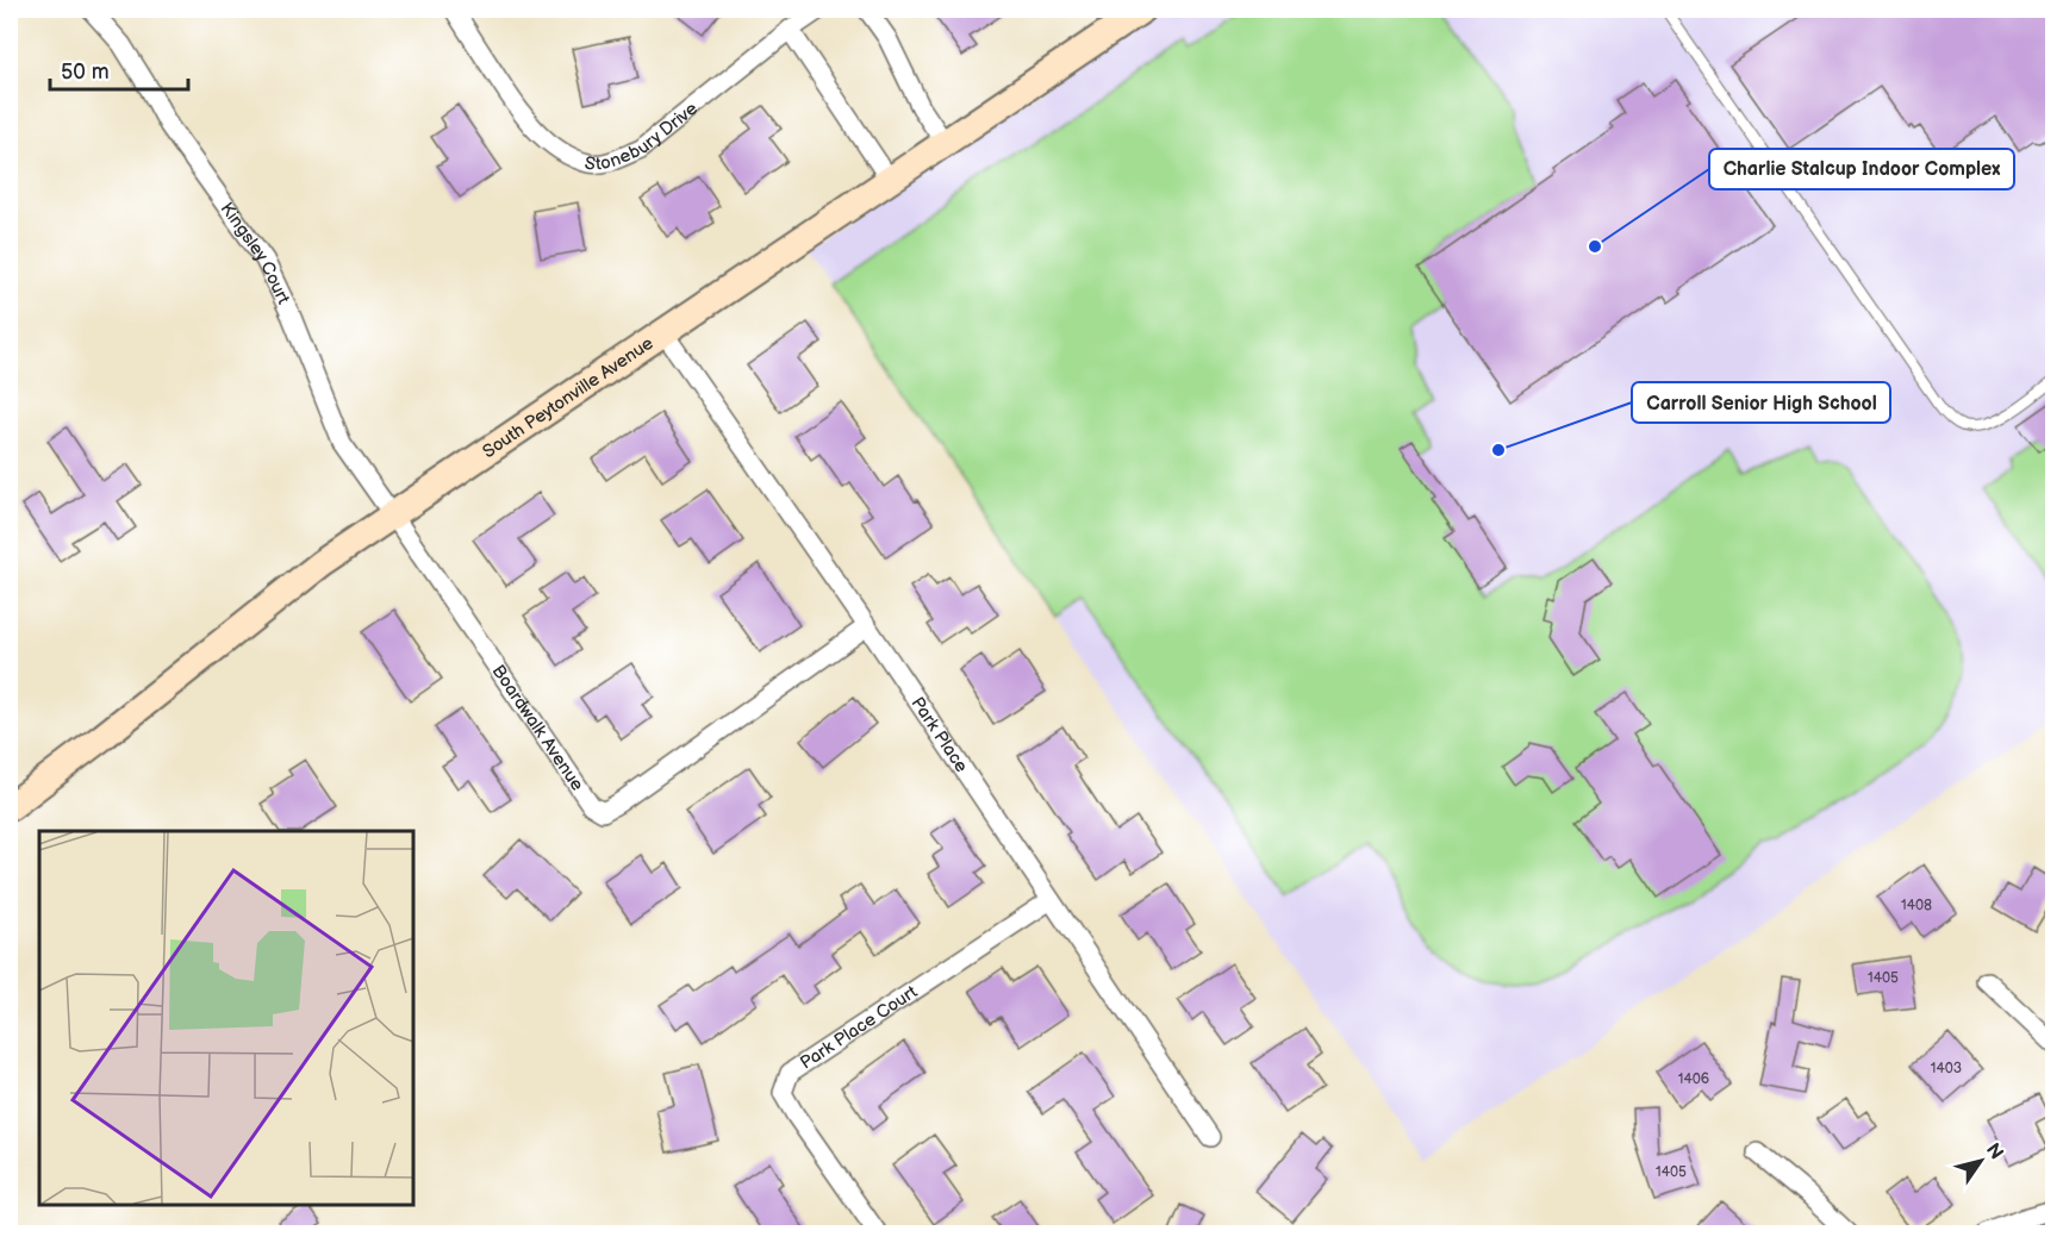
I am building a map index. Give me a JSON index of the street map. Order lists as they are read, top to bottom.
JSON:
{
  "streets": {
    "street": [
      "Stonebury Drive",
      "Kingsley Court",
      "South Peytonville Avenue",
      "Boardwalk Avenue",
      "Park Place",
      "Park Place Court"
    ]
  },
  "crossings": [
    ["Kingsley Court", "South Peytonville Avenue"],
    ["Kingsley Court", "Boardwalk Avenue"],
    ["South Peytonville Avenue", "Boardwalk Avenue"],
    ["South Peytonville Avenue", "Park Place"],
    ["Boardwalk Avenue", "Park Place"],
    ["Park Place", "Park Place Court"]
  ],
  "places": ["Charlie Stalcup Indoor Complex", "Carroll Senior High School"],
  "house_numbers": [
    "1408",
    "1405",
    "1403",
    "1406",
    "1405"
  ],
  "scale_bar": "50 m",
  "north": "top right"
}
